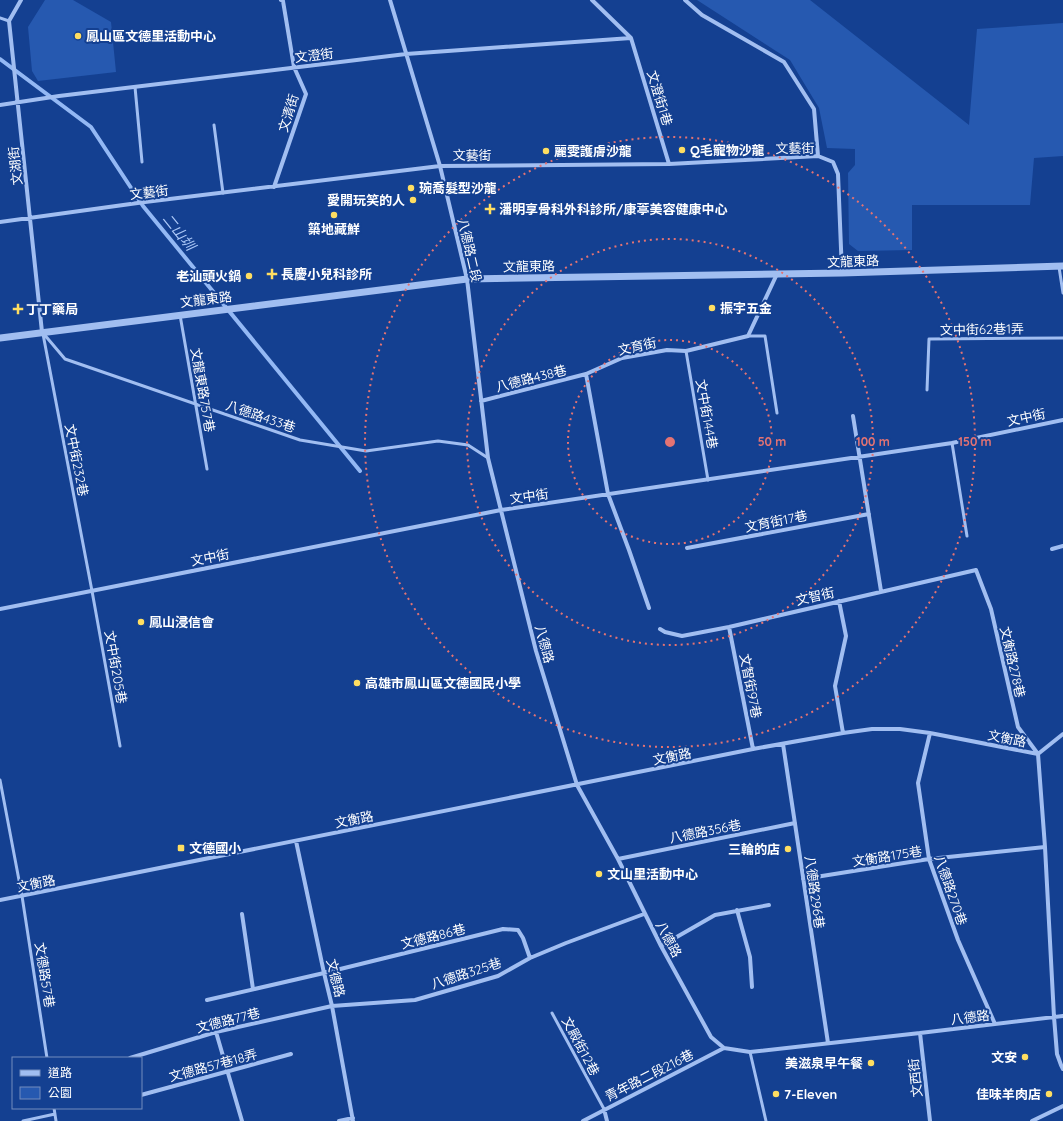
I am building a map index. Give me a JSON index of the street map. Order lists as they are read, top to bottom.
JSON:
{
  "streets": {
    "street": [
      "文澄街",
      "文澄街1巷",
      "文清街",
      "文藝街",
      "文湖街",
      "八德路二段",
      "文龍東路",
      "文育街",
      "八德路438巷",
      "文中街",
      "文育街17巷",
      "文智街",
      "八德路",
      "文衡路278巷",
      "文智街97巷",
      "文衡路",
      "八德路356巷",
      "文衡路175巷",
      "八德路270巷",
      "八德路296巷",
      "文德路86巷",
      "八德路325巷",
      "文德路",
      "文德路77巷",
      "文德路57巷18弄",
      "青年路二段216巷",
      "文西街"
    ],
    "lane": [
      "文中街62巷1弄",
      "文龍東路757巷",
      "文中街144巷",
      "八德路433巷",
      "文中街232巷",
      "文中街205巷",
      "文德路57巷",
      "文殿街12巷"
    ]
  },
  "crossings": [
    ["文澄街", "文澄街1巷"],
    ["文澄街", "文清街"],
    ["文澄街", "文湖街"],
    ["文澄街", "八德路二段"],
    ["文澄街1巷", "文藝街"],
    ["文清街", "文藝街"],
    ["文藝街", "文湖街"],
    ["文藝街", "八德路二段"],
    ["文藝街", "文龍東路"],
    ["文湖街", "文龍東路"],
    ["文湖街", "八德路433巷"],
    ["文湖街", "文中街232巷"],
    ["八德路二段", "文龍東路"],
    ["八德路二段", "八德路438巷"],
    ["八德路二段", "八德路433巷"],
    ["八德路二段", "文中街"],
    ["八德路二段", "八德路"],
    ["文龍東路", "文龍東路757巷"],
    ["文龍東路", "八德路433巷"],
    ["文龍東路", "文中街232巷"],
    ["文育街", "八德路438巷"],
    ["文育街", "文中街144巷"],
    ["文龍東路757巷", "八德路433巷"],
    ["文中街144巷", "文中街"],
    ["八德路433巷", "文中街232巷"],
    ["文中街", "文中街232巷"],
    ["文中街", "八德路"],
    ["文中街", "文中街205巷"],
    ["文中街232巷", "文中街205巷"],
    ["文智街", "文衡路278巷"],
    ["文智街", "文智街97巷"],
    ["八德路", "文衡路"],
    ["八德路", "八德路356巷"],
    ["八德路", "八德路270巷"],
    ["八德路", "八德路296巷"],
    ["八德路", "八德路325巷"],
    ["八德路", "青年路二段216巷"],
    ["八德路", "文西街"],
    ["文衡路278巷", "文衡路"],
    ["文智街97巷", "文衡路"],
    ["文衡路", "文衡路175巷"],
    ["文衡路", "八德路270巷"],
    ["文衡路", "八德路296巷"],
    ["文衡路", "文德路57巷"],
    ["文衡路", "文德路"],
    ["八德路356巷", "八德路296巷"],
    ["文衡路175巷", "八德路270巷"],
    ["文衡路175巷", "八德路296巷"],
    ["文德路86巷", "八德路325巷"],
    ["文德路86巷", "文德路"],
    ["文德路86巷", "文德路77巷"],
    ["八德路325巷", "文德路"],
    ["八德路325巷", "文德路77巷"],
    ["文德路", "文德路77巷"],
    ["文殿街12巷", "青年路二段216巷"]
  ],
  "water": ["二山圳"],
  "places": {
    "other": [
      "鳳山區文德里活動中心",
      "Q毛寵物沙龍",
      "麗雯護膚沙龍",
      "琬喬髮型沙龍",
      "愛開玩笑的人",
      "築地藏鮮",
      "老汕頭火鍋",
      "振宇五金",
      "鳳山浸信會",
      "高雄市鳳山區文德國民小學",
      "三輪的店",
      "文山里活動中心",
      "文安",
      "美滋泉早午餐",
      "7-Eleven",
      "佳味羊肉店"
    ],
    "health": ["潘明享骨科外科診所/康葶美容健康中心", "長慶小兒科診所", "丁丁藥局"],
    "transit": ["文德國小"]
  },
  "legend": ["道路", "公園"],
  "rings": ["50 m", "100 m", "150 m"]
}
